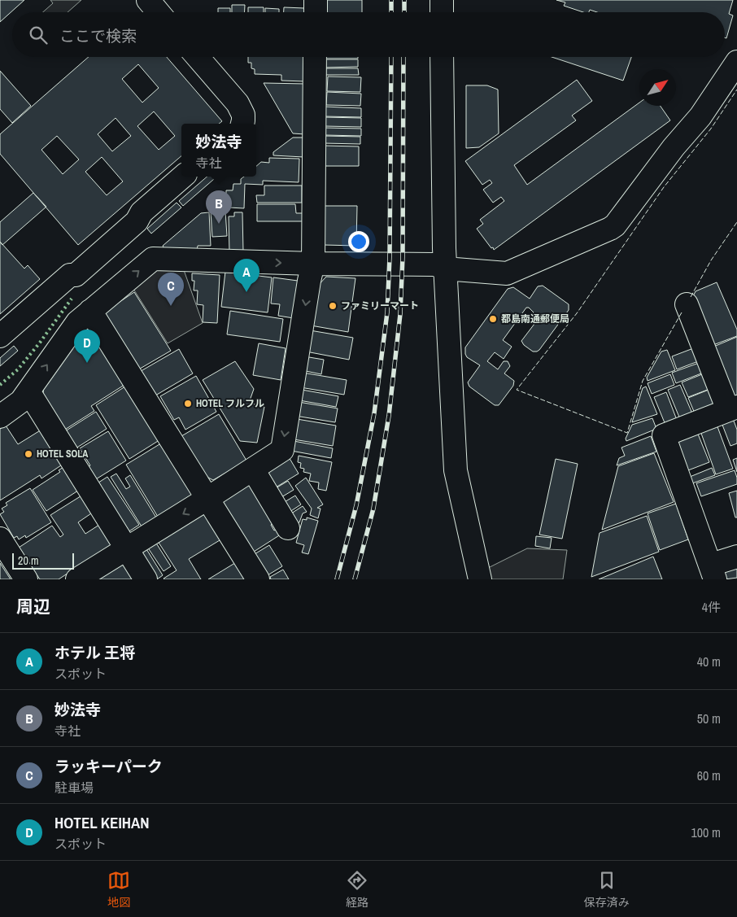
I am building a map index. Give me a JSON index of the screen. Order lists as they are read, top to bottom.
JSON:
{
  "places": [
    "ファミリーマート",
    "都島南通郵便局",
    "HOTEL フルフル",
    "HOTEL SOLA"
  ],
  "scale_bar": "20 m",
  "north": "top right",
  "page": {
    "search": "ここで検索",
    "popup": ["妙法寺", "寺社"],
    "pins": [
      "B",
      "A",
      "C",
      "D"
    ],
    "scale": "20 m",
    "heading": ["周辺", "4件"],
    "list": [
      {
        "mark": "A",
        "name": "ホテル 王将",
        "note": "スポット",
        "value": "40 m"
      },
      {
        "mark": "B",
        "name": "妙法寺",
        "note": "寺社",
        "value": "50 m"
      },
      {
        "mark": "C",
        "name": "ラッキーパーク",
        "note": "駐車場",
        "value": "60 m"
      },
      {
        "mark": "D",
        "name": "HOTEL KEIHAN",
        "note": "スポット",
        "value": "100 m"
      }
    ],
    "nav": ["地図", "経路", "保存済み"]
  }
}
